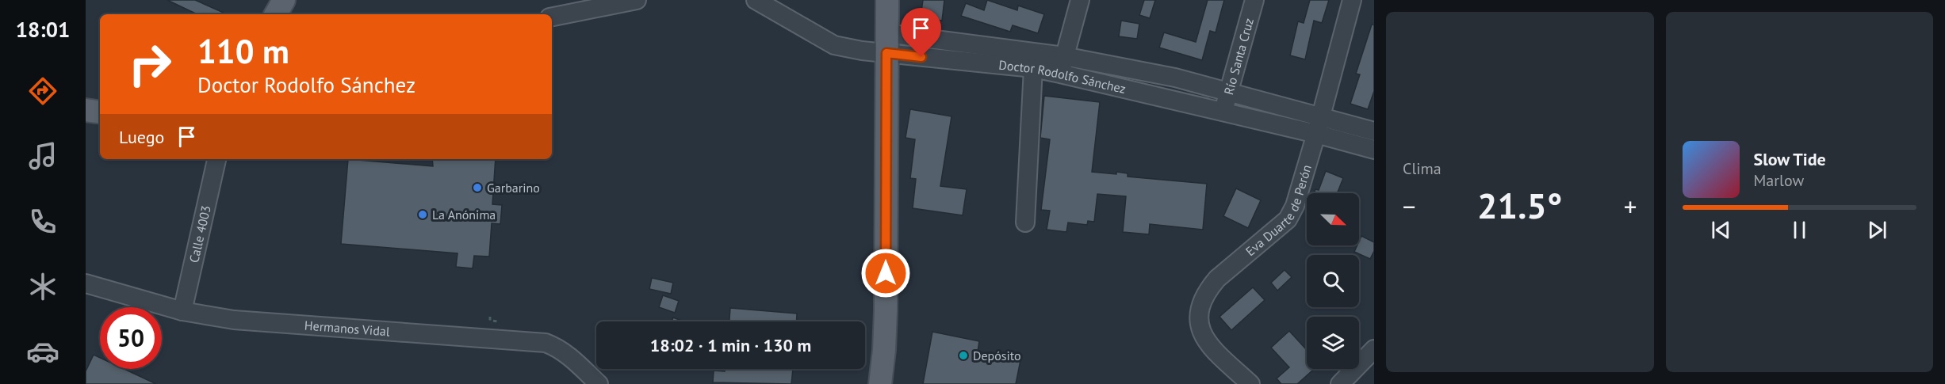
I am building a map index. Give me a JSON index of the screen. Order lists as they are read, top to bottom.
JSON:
{
  "streets": {
    "street": [
      "Río Santa Cruz",
      "Doctor Rodolfo Sánchez",
      "Eva Duarte de Perón",
      "Calle 4003",
      "Hermanos Vidal"
    ]
  },
  "crossings": [
    ["Río Santa Cruz", "Doctor Rodolfo Sánchez"],
    ["Doctor Rodolfo Sánchez", "Eva Duarte de Perón"],
    ["Calle 4003", "Hermanos Vidal"]
  ],
  "places": ["Garbarino", "La Anónima", "Depósito"],
  "north": "bottom right",
  "page": {
    "tabs": "18:01",
    "tile": "Clima",
    "turn": ["110 m", "Doctor Rodolfo Sánchez"],
    "then": "Luego",
    "song": ["Slow Tide", "Marlow"],
    "heat": ["−", "21.5°", "+"],
    "limit": "50",
    "trip": "18:02 · 1 min · 130 m"
  }
}
